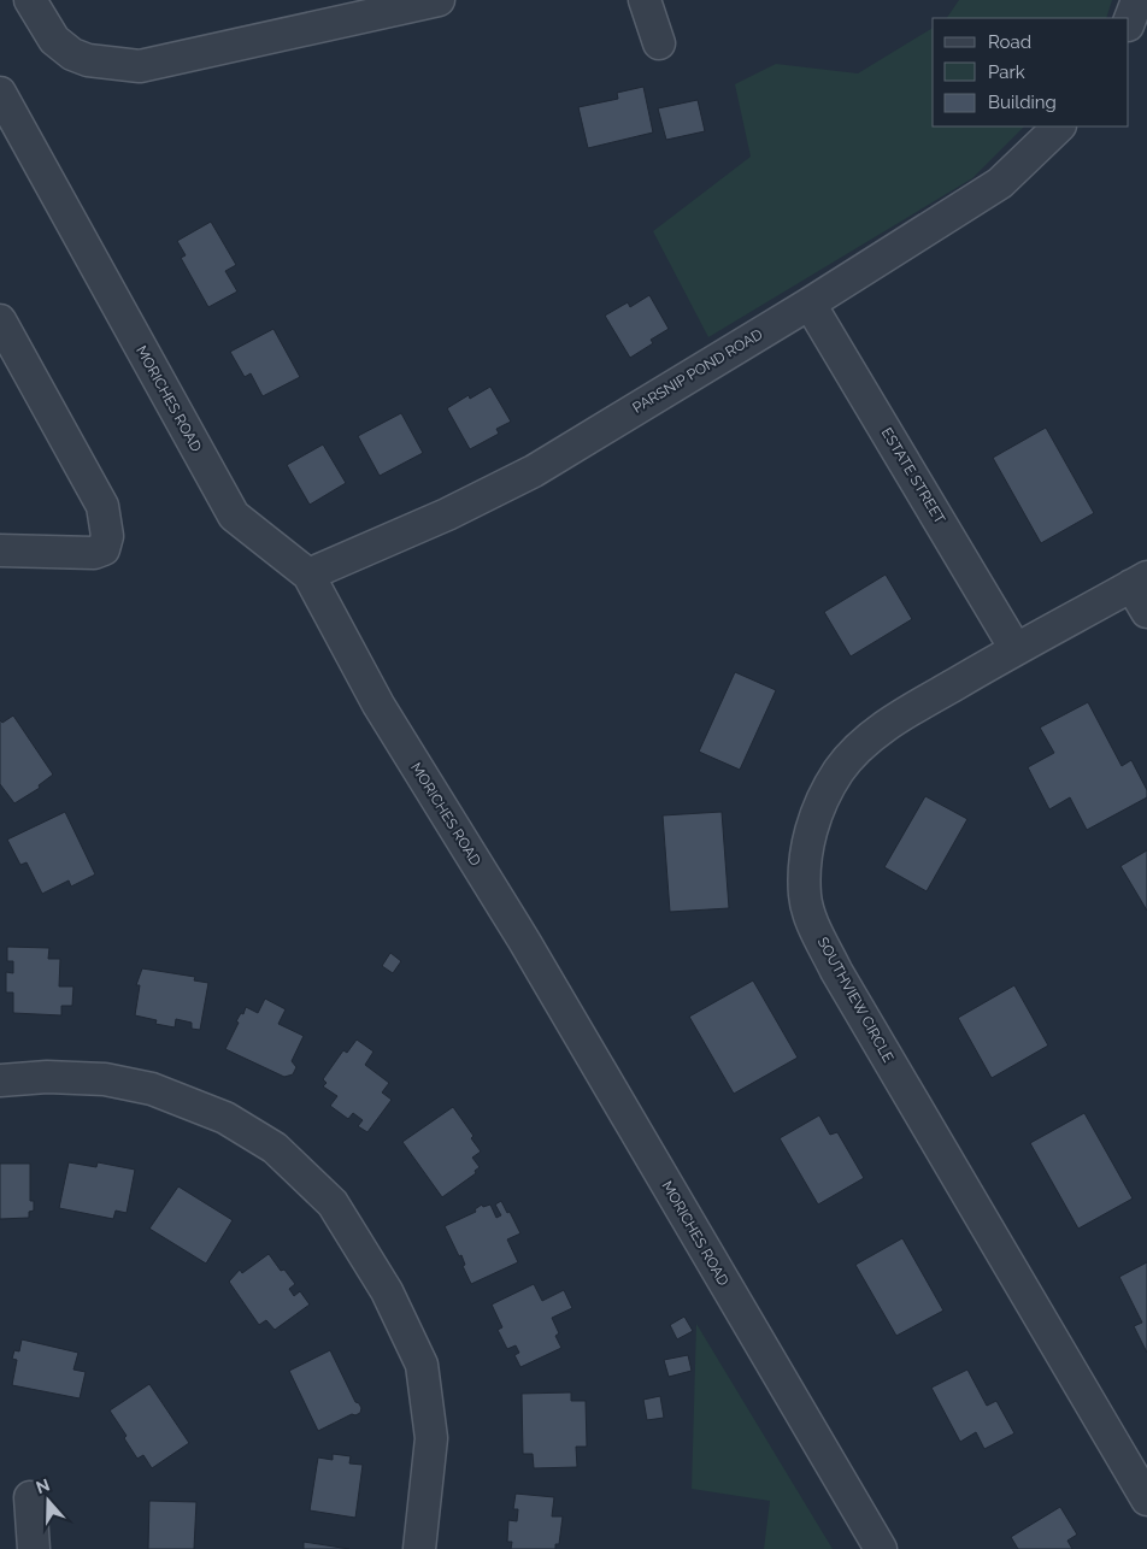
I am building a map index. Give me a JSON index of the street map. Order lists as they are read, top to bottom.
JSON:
{
  "streets": {
    "street": [
      "PARSNIP POND ROAD",
      "MORICHES ROAD",
      "ESTATE STREET",
      "SOUTHVIEW CIRCLE"
    ]
  },
  "crossings": [
    ["PARSNIP POND ROAD", "MORICHES ROAD"],
    ["PARSNIP POND ROAD", "ESTATE STREET"],
    ["ESTATE STREET", "SOUTHVIEW CIRCLE"]
  ],
  "legend": ["Road", "Park", "Building"],
  "north": "top"
}
